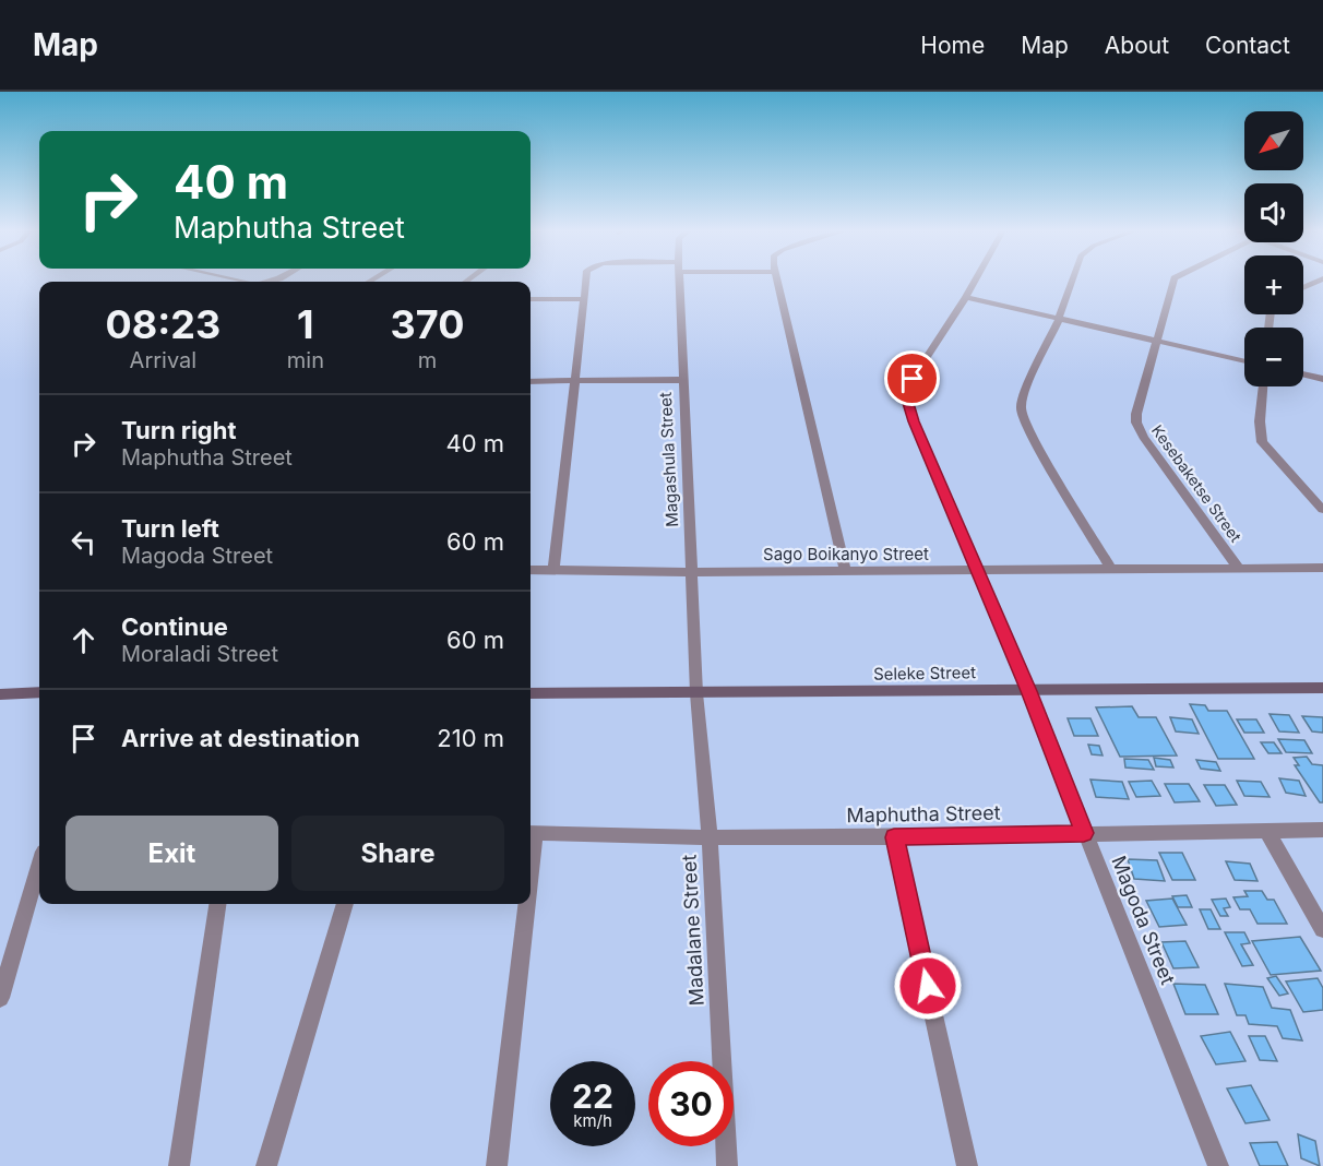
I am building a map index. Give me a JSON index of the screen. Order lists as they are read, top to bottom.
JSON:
{
  "streets": {
    "street": [
      "Magashula Street",
      "Kesebaketse Street",
      "Sago Boikanyo Street",
      "Seleke Street",
      "Maphutha Street",
      "Magoda Street",
      "Madalane Street"
    ]
  },
  "crossings": [
    ["Magashula Street", "Sago Boikanyo Street"],
    ["Magashula Street", "Seleke Street"],
    ["Magashula Street", "Madalane Street"],
    ["Kesebaketse Street", "Sago Boikanyo Street"],
    ["Sago Boikanyo Street", "Magoda Street"],
    ["Seleke Street", "Magoda Street"],
    ["Seleke Street", "Madalane Street"],
    ["Maphutha Street", "Magoda Street"],
    ["Maphutha Street", "Madalane Street"]
  ],
  "north": "bottom left",
  "page": {
    "header": "Map",
    "nav": [
      "Home",
      "Map",
      "About",
      "Contact"
    ],
    "map_buttons": ["+", "−"],
    "turn": ["40 m", "Maphutha Street"],
    "eta": [
      "08:23",
      "Arrival",
      "1",
      "min",
      "370",
      "m"
    ],
    "list": [
      {
        "name": "Turn right",
        "note": "Maphutha Street",
        "value": "40 m"
      },
      {
        "name": "Turn left",
        "note": "Magoda Street",
        "value": "60 m"
      },
      {
        "name": "Continue",
        "note": "Moraladi Street",
        "value": "60 m"
      },
      {
        "name": "Arrive at destination",
        "value": "210 m"
      }
    ],
    "buttons": ["Exit", "Share"],
    "speed": "22 km/h",
    "limit": "30"
  }
}
